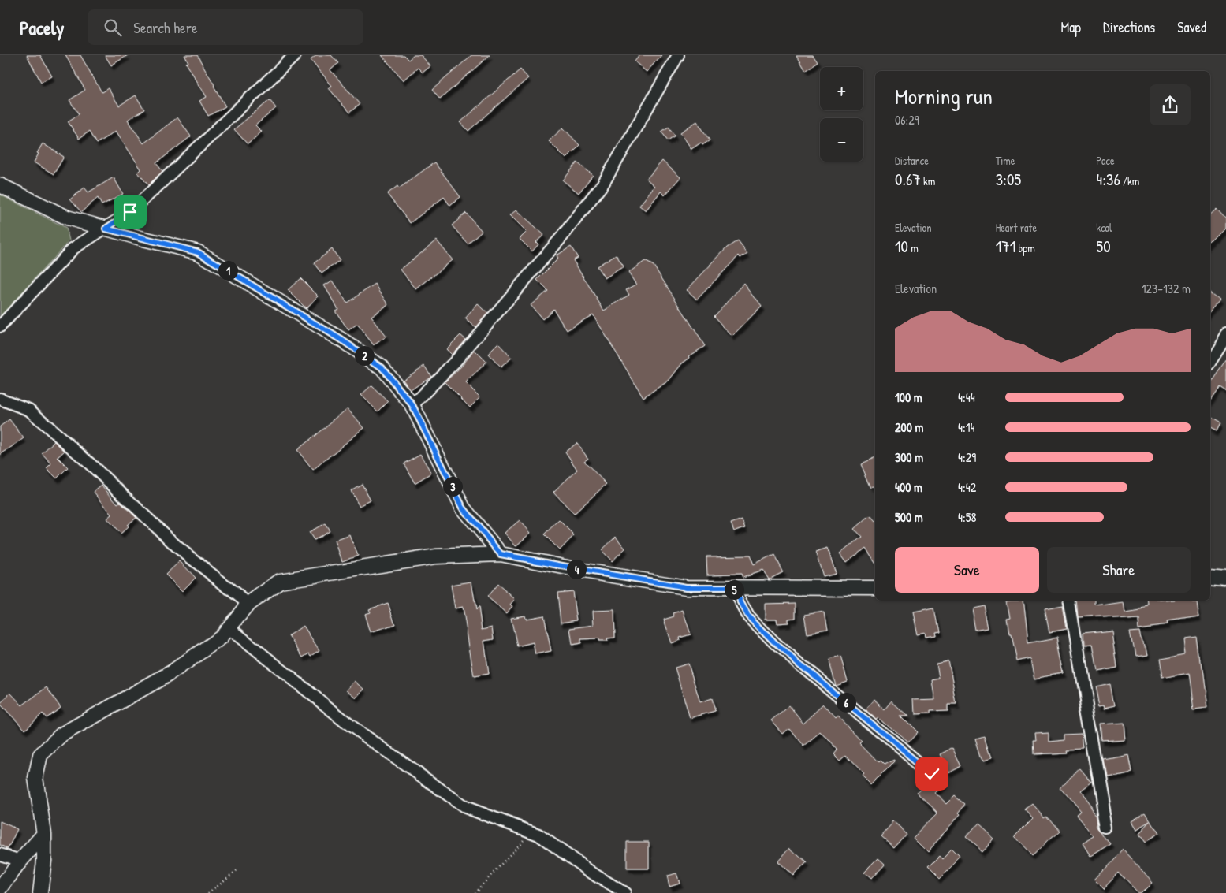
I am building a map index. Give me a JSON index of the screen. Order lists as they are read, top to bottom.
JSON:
{
  "page": {
    "header": "Pacely",
    "search": "Search here",
    "nav": ["Map", "Directions", "Saved"],
    "map_buttons": ["+", "−"],
    "heading": ["Morning run", "06:29"],
    "stats": [
      ["Distance", "0.67 km"],
      ["Time", "3:05"],
      ["Pace", "4:36 /km"],
      ["Elevation", "10 m"],
      ["Heart rate", "171 bpm"],
      ["kcal", "50"]
    ],
    "pins": [
      "1",
      "2",
      "3",
      "4",
      "5",
      "6"
    ],
    "chart": ["Elevation", "123–132 m"],
    "list": [
      {
        "name": "100 m",
        "note": "4:44"
      },
      {
        "name": "200 m",
        "note": "4:14"
      },
      {
        "name": "300 m",
        "note": "4:29"
      },
      {
        "name": "400 m",
        "note": "4:42"
      },
      {
        "name": "500 m",
        "note": "4:58"
      }
    ],
    "buttons": ["Save", "Share"]
  }
}
